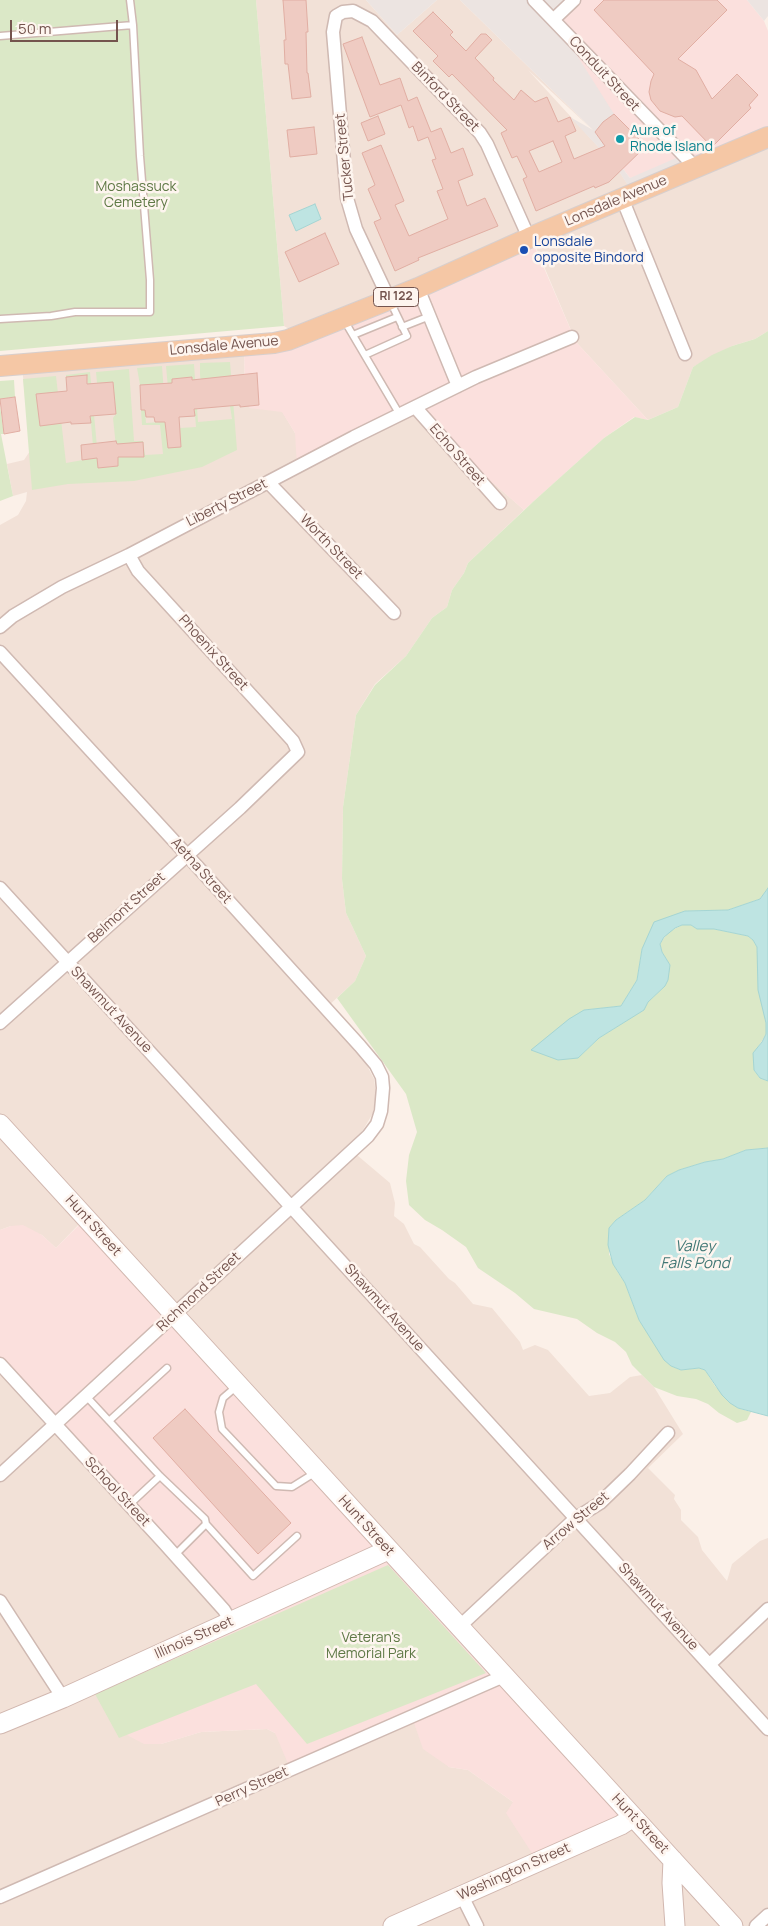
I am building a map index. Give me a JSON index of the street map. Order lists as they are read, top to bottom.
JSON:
{
  "streets": {
    "main road": [
      "Lonsdale Avenue",
      "RI 122",
      "Hunt Street",
      "Illinois Street",
      "Washington Street"
    ],
    "street": [
      "Conduit Street",
      "Binford Street",
      "Tucker Street",
      "Echo Street",
      "Liberty Street",
      "Worth Street",
      "Phoenix Street",
      "Aetna Street",
      "Belmont Street",
      "Shawmut Avenue",
      "Richmond Street",
      "School Street",
      "Arrow Street",
      "Perry Street"
    ]
  },
  "crossings": [
    ["Conduit Street", "Lonsdale Avenue"],
    ["Binford Street", "Tucker Street"],
    ["Binford Street", "Lonsdale Avenue"],
    ["Tucker Street", "Lonsdale Avenue"],
    ["Echo Street", "Liberty Street"],
    ["Liberty Street", "Worth Street"],
    ["Liberty Street", "Phoenix Street"],
    ["Phoenix Street", "Belmont Street"],
    ["Aetna Street", "Belmont Street"],
    ["Aetna Street", "Richmond Street"],
    ["Belmont Street", "Shawmut Avenue"],
    ["Shawmut Avenue", "Richmond Street"],
    ["Shawmut Avenue", "Arrow Street"],
    ["Hunt Street", "Richmond Street"],
    ["Hunt Street", "Arrow Street"],
    ["Hunt Street", "Illinois Street"],
    ["Hunt Street", "Perry Street"],
    ["Hunt Street", "Washington Street"],
    ["Richmond Street", "School Street"],
    ["School Street", "Illinois Street"]
  ],
  "water": ["Valley Falls Pond"],
  "parks": ["Moshassuck Cemetery", "Veteran's Memorial Park"],
  "places": ["Aura of Rhode Island", "Lonsdale opposite Bindord"],
  "scale_bar": "50 m"
}
